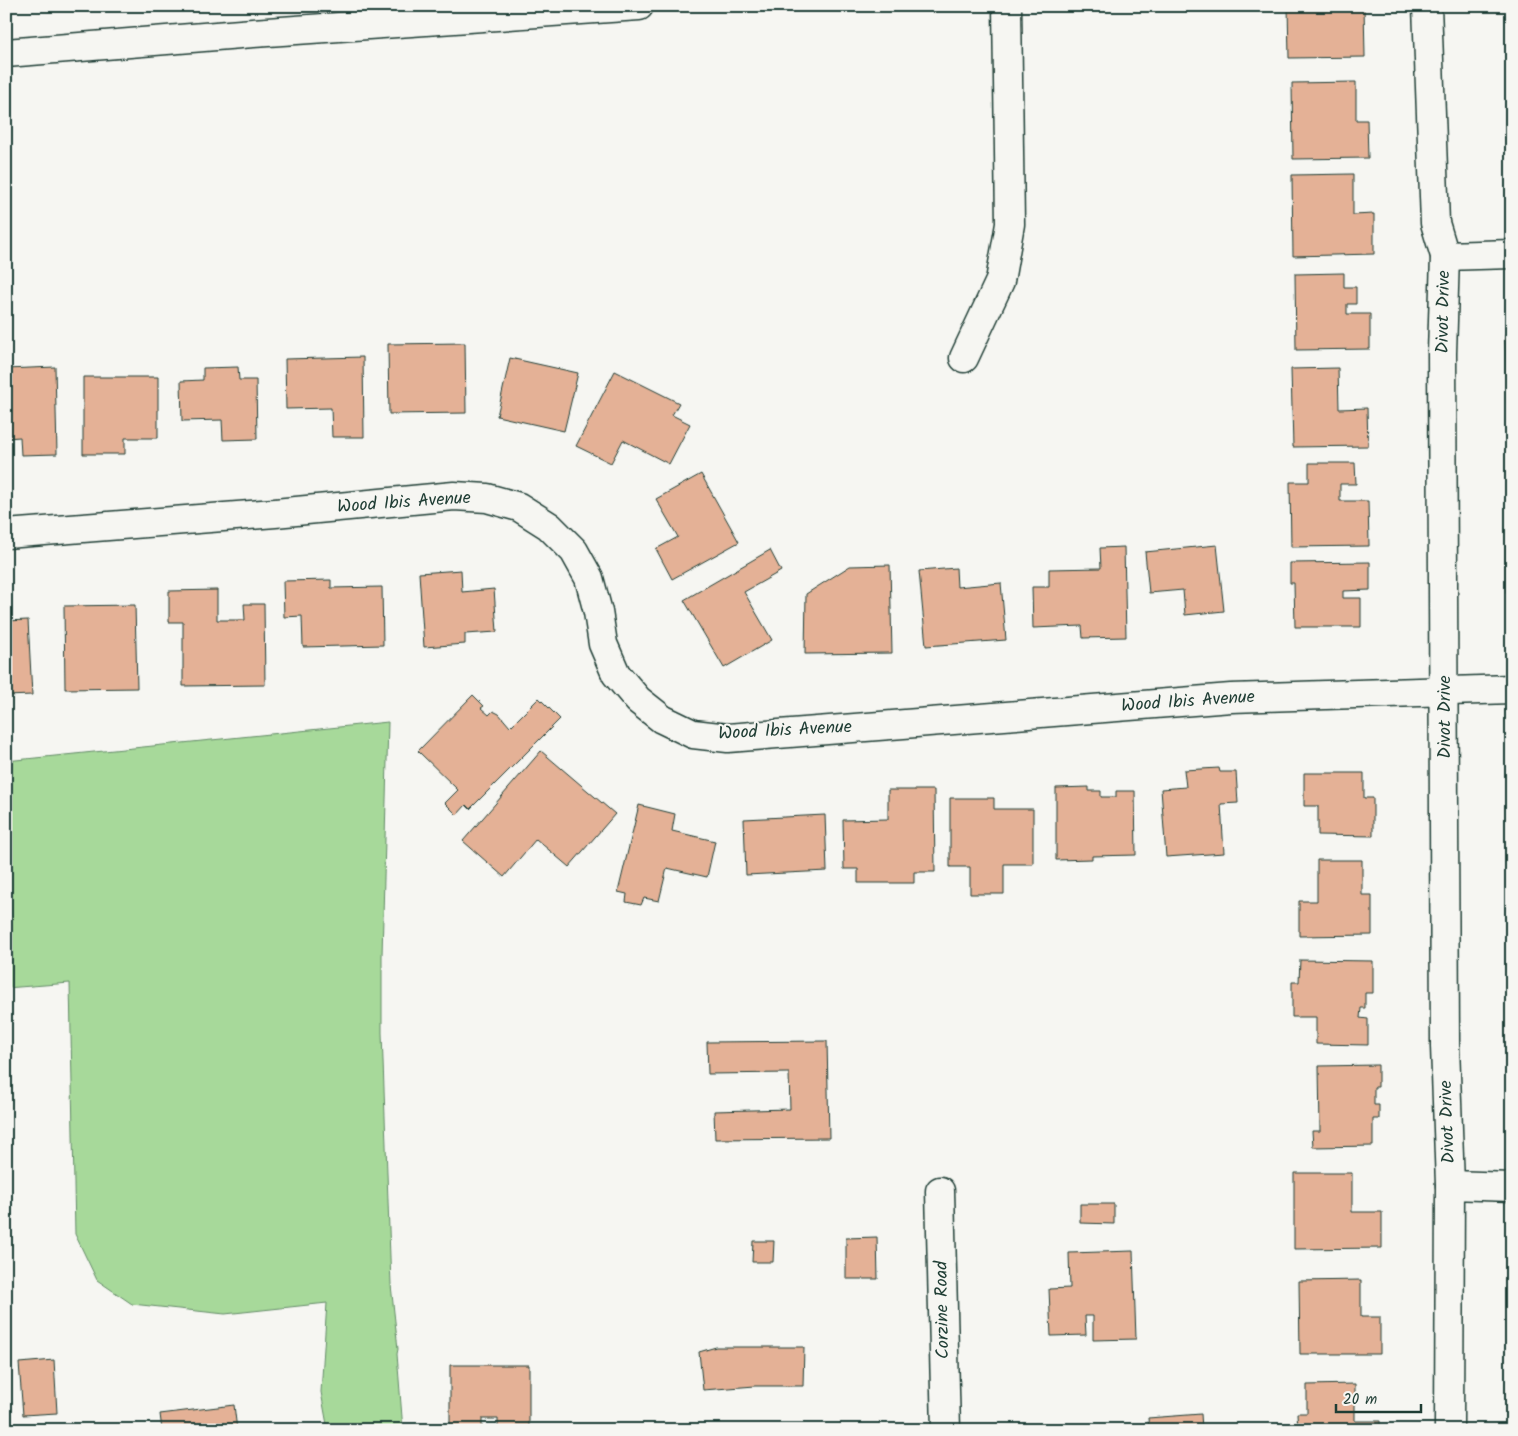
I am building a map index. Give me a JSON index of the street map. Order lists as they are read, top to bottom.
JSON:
{
  "streets": {
    "street": ["Divot Drive", "Wood Ibis Avenue", "Corzine Road"]
  },
  "crossings": [
    ["Divot Drive", "Wood Ibis Avenue"]
  ],
  "scale_bar": "20 m"
}
